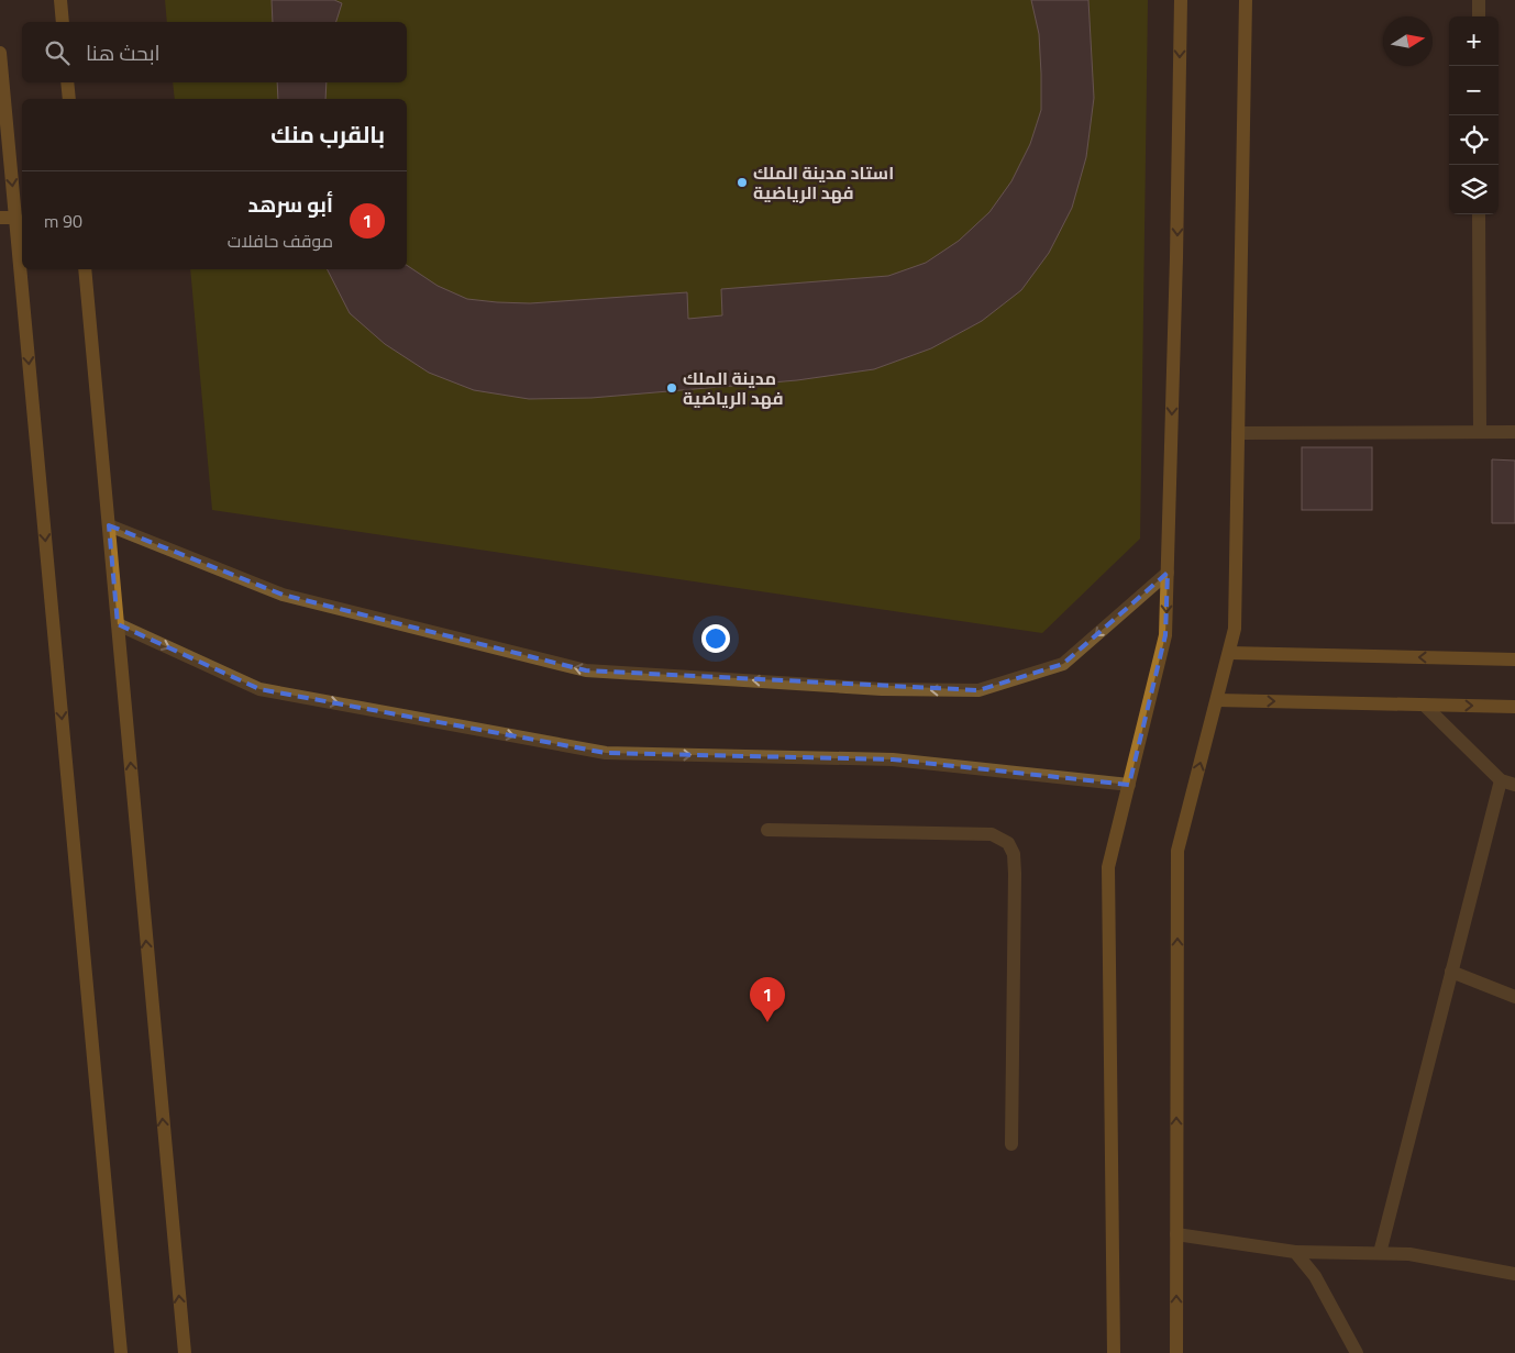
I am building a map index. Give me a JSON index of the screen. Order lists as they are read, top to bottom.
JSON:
{
  "places": ["استاد مدينة الملك فهد الرياضية", "مدينة الملك فهد الرياضية"],
  "north": "right",
  "page": {
    "map_buttons": ["+", "−"],
    "search": "ابحث هنا",
    "heading": "بالقرب منك",
    "list": [
      {
        "mark": "1",
        "name": "أبو سرهد",
        "note": "موقف حافلات",
        "value": "90 m"
      }
    ],
    "pins": "1"
  }
}
